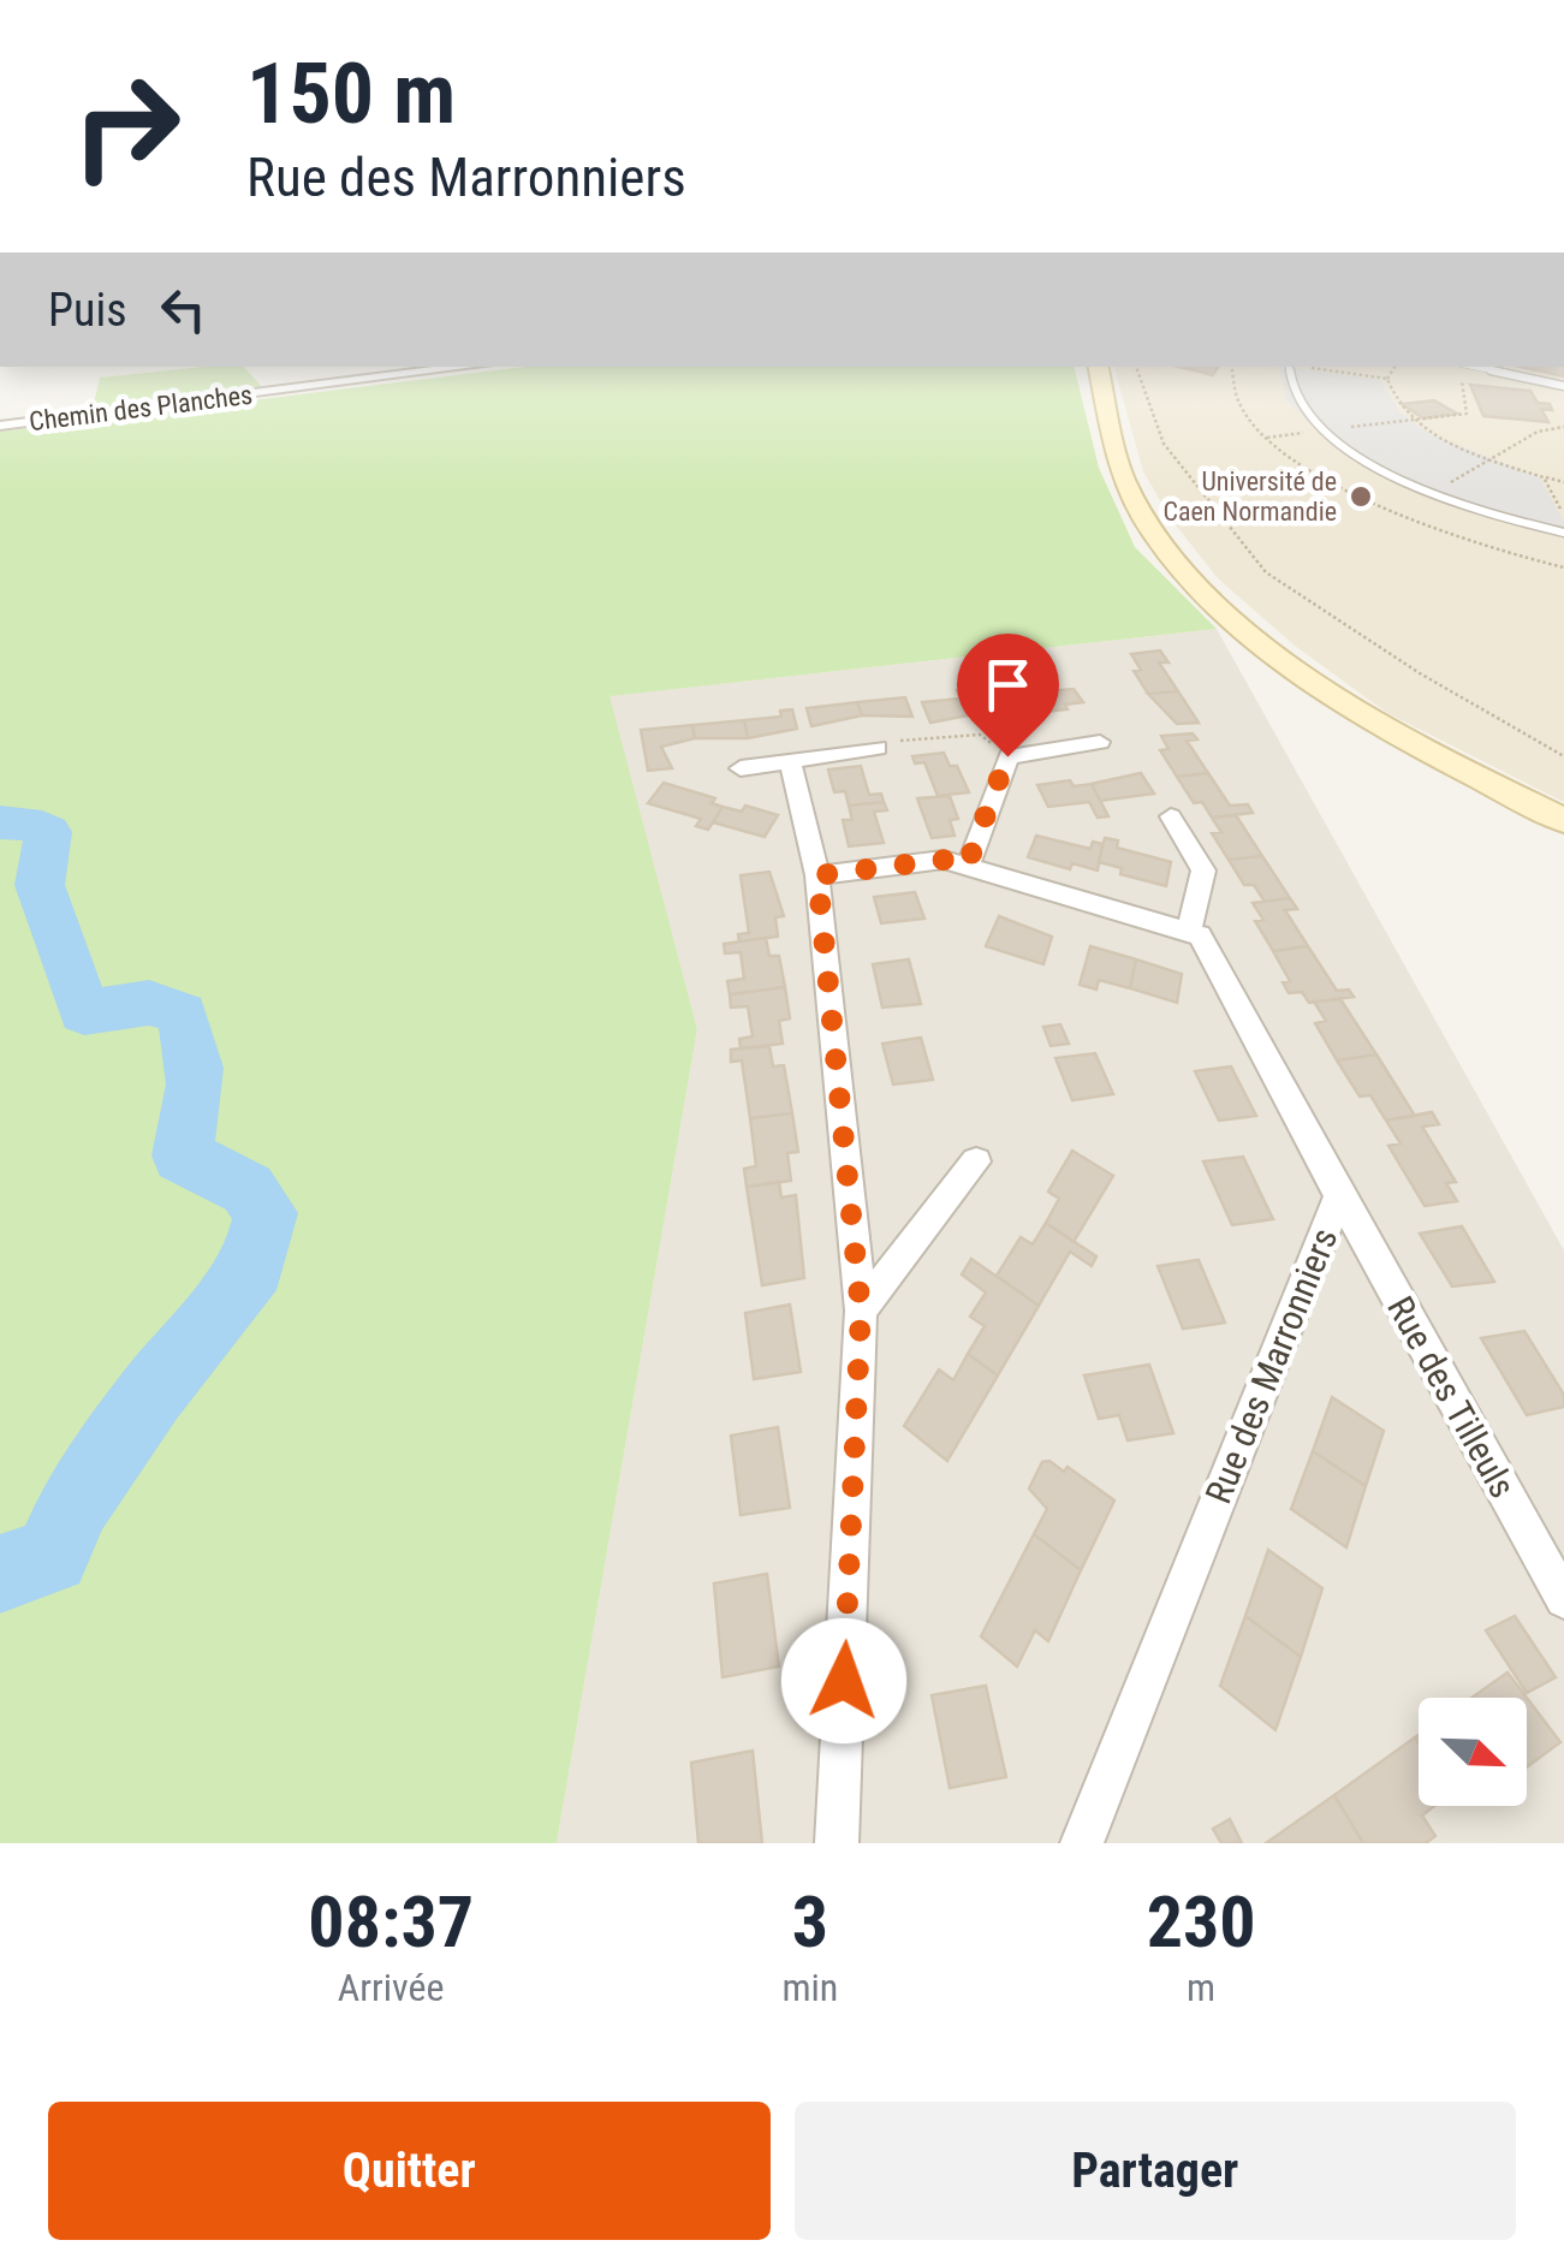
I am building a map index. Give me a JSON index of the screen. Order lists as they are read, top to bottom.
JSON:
{
  "streets": {
    "street": ["Chemin des Planches", "Rue des Marronniers", "Rue des Tilleuls"]
  },
  "crossings": [
    ["Rue des Marronniers", "Rue des Tilleuls"]
  ],
  "places": ["Université de Caen Normandie"],
  "north": "bottom right",
  "page": {
    "turn": ["150 m", "Rue des Marronniers"],
    "then": "Puis",
    "eta": [
      "08:37",
      "Arrivée",
      "3",
      "min",
      "230",
      "m"
    ],
    "buttons": ["Quitter", "Partager"]
  }
}
